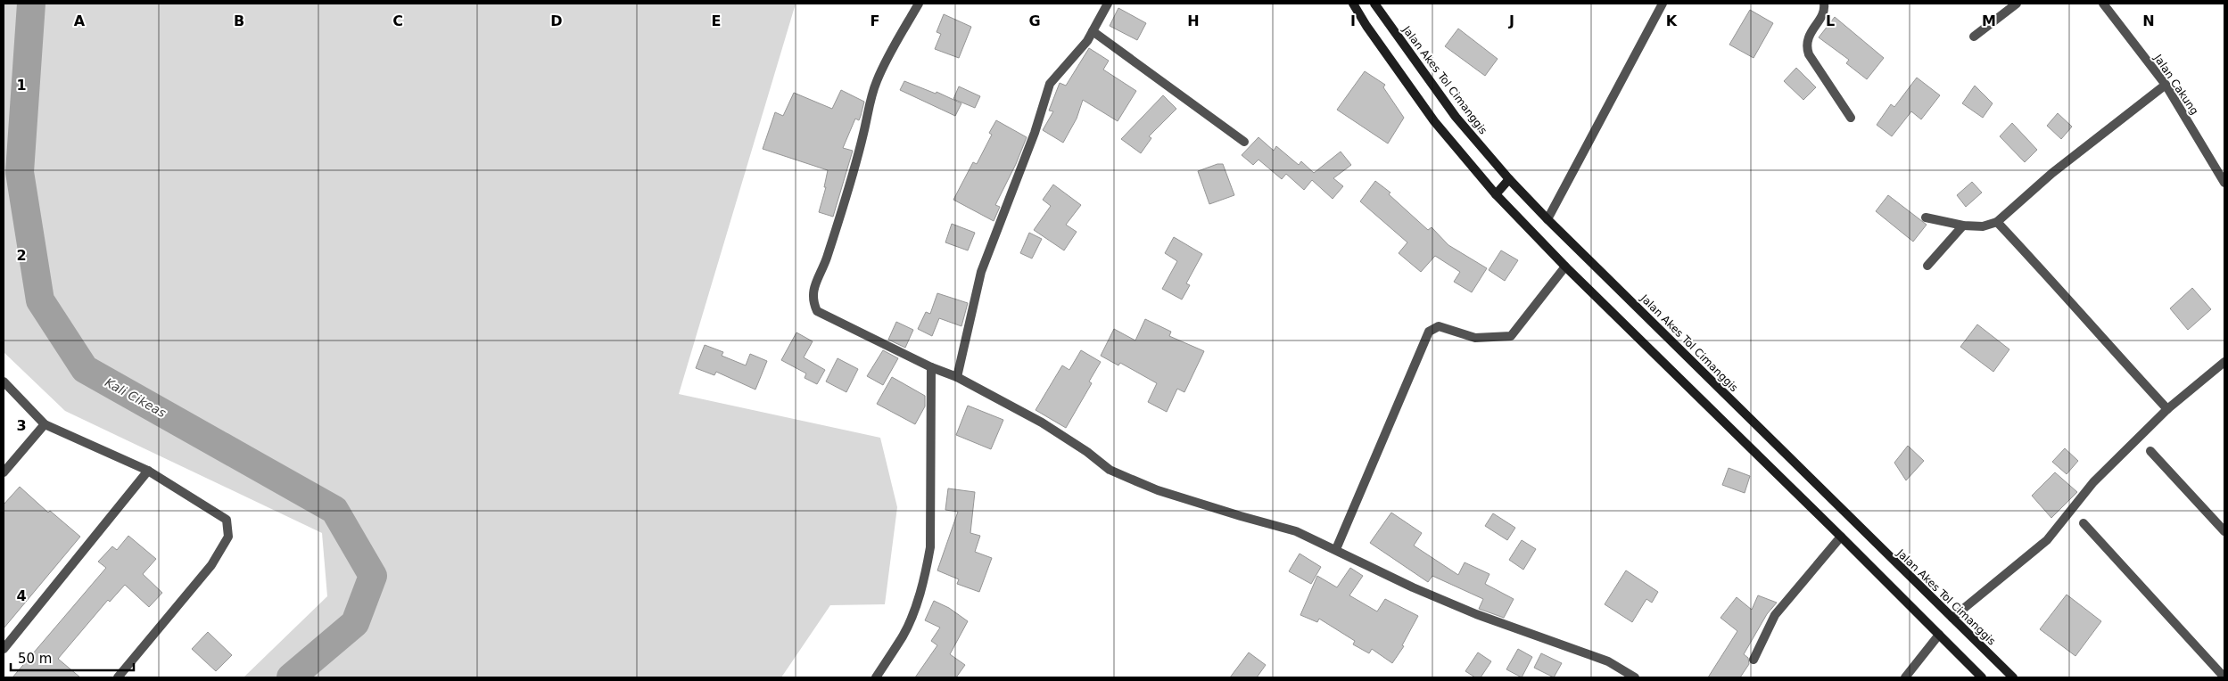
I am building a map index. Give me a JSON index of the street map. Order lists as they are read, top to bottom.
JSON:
{
  "streets": {
    "main road": ["Jalan Akes Tol Cimanggis"],
    "street": ["Jalan Cakung"]
  },
  "water": ["Kali Cikeas"],
  "scale_bar": "50 m",
  "grid": {
    "columns": [
      "A",
      "B",
      "C",
      "D",
      "E",
      "F",
      "G",
      "H",
      "I",
      "J",
      "K",
      "L",
      "M",
      "N"
    ],
    "rows": [
      "1",
      "2",
      "3",
      "4"
    ]
  }
}
